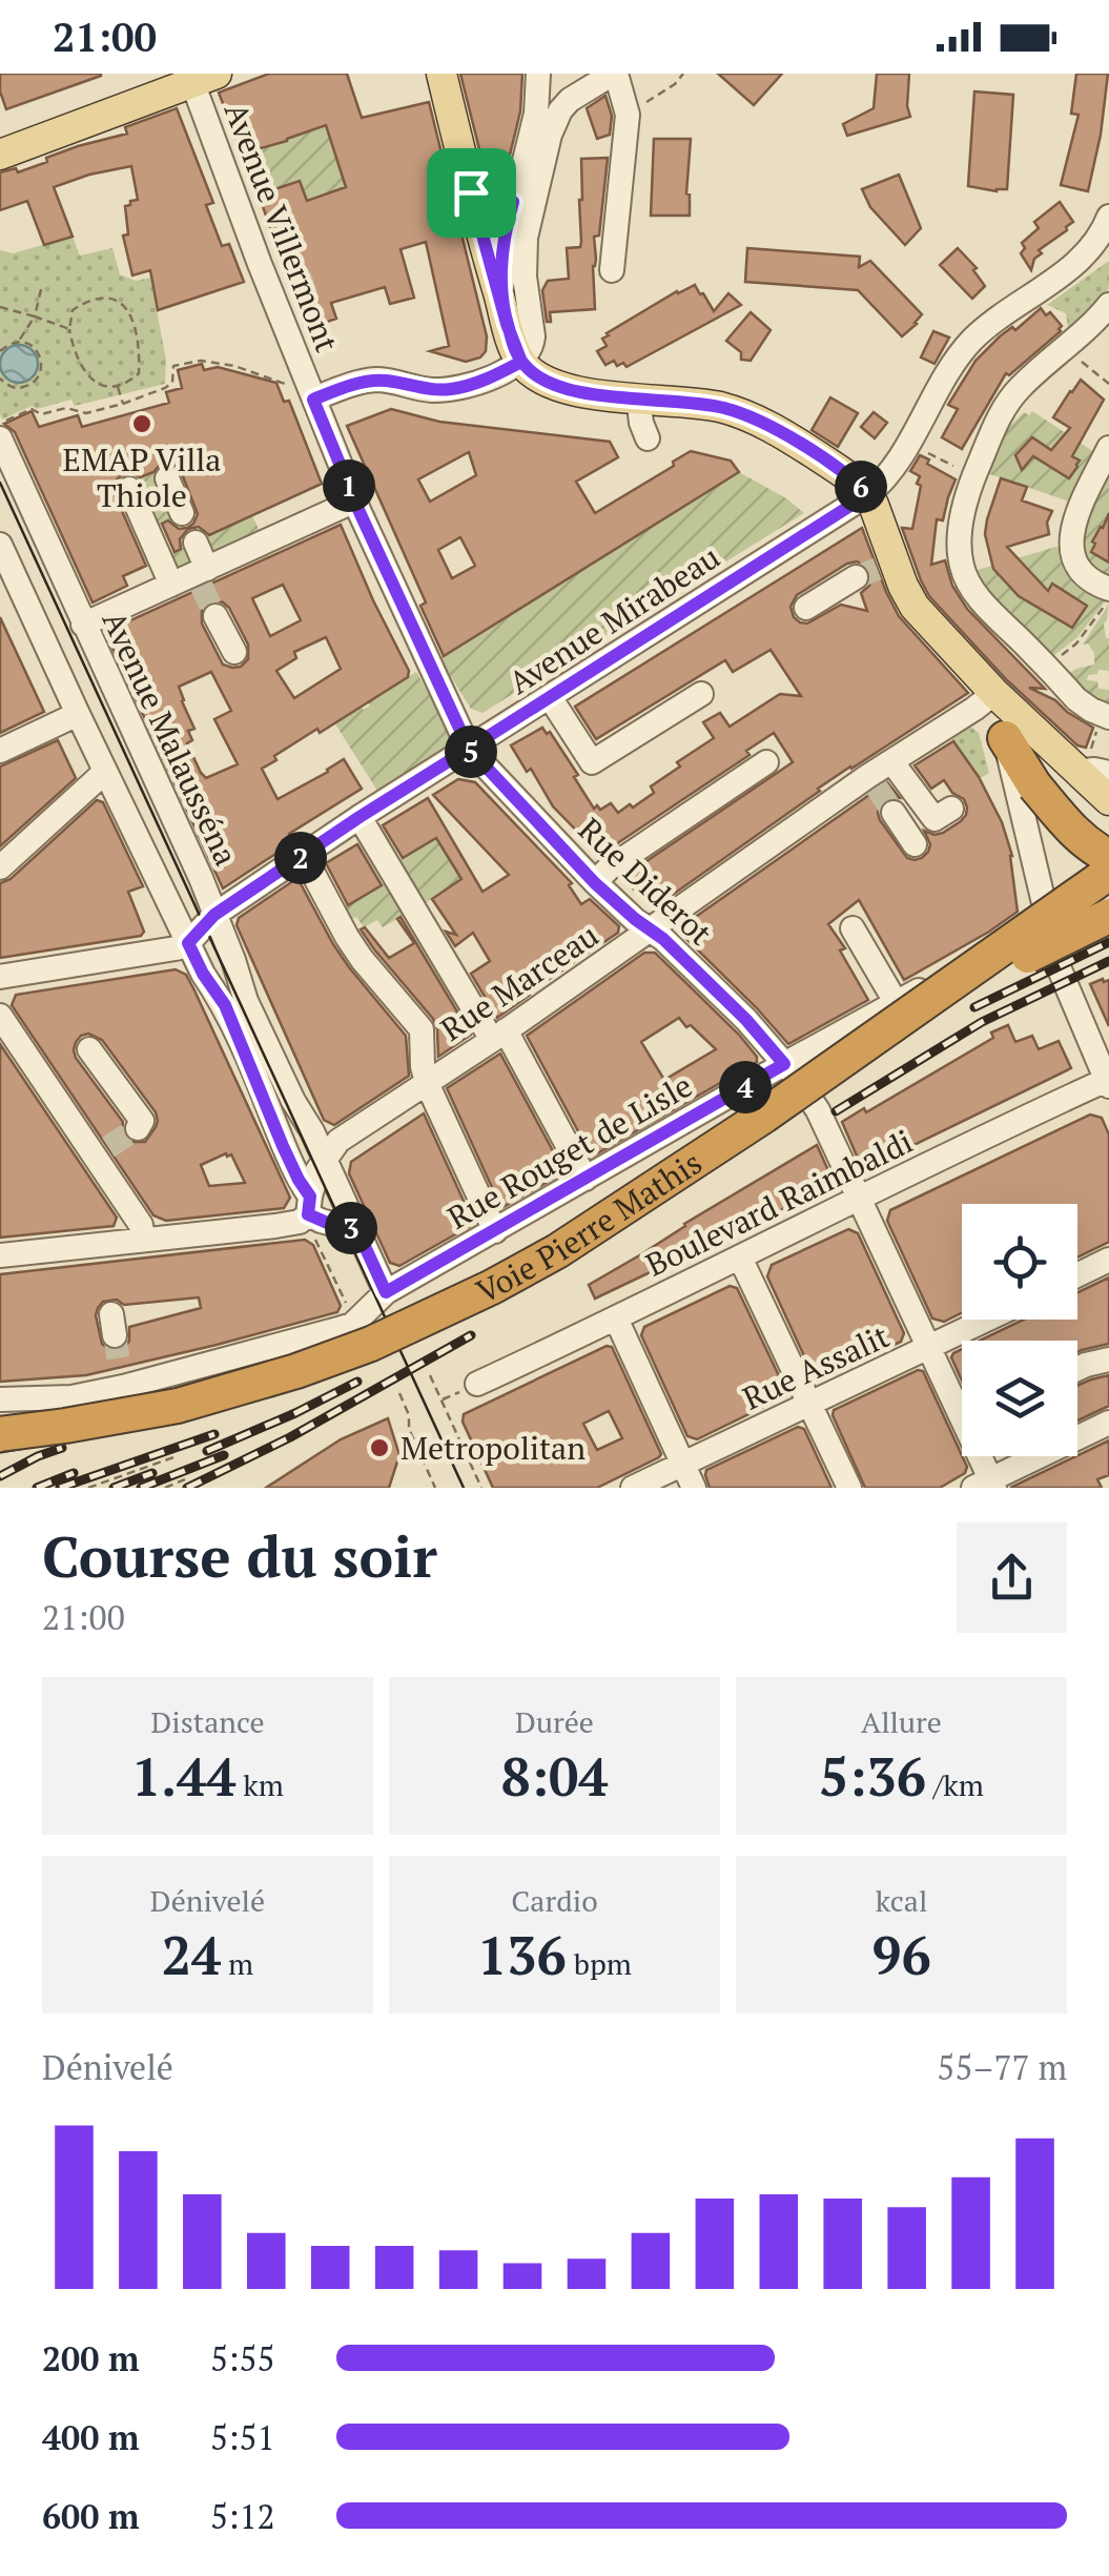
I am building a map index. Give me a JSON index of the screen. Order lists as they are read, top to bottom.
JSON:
{
  "streets": {
    "highway": ["Voie Pierre Mathis"],
    "street": [
      "Avenue Villermont",
      "Avenue Mirabeau",
      "Avenue Malausséna",
      "Rue Diderot",
      "Rue Marceau",
      "Rue Rouget de Lisle",
      "Boulevard Raimbaldi",
      "Rue Assalit"
    ]
  },
  "crossings": [
    ["Avenue Villermont", "Avenue Mirabeau"],
    ["Avenue Villermont", "Rue Diderot"],
    ["Avenue Mirabeau", "Avenue Malausséna"],
    ["Avenue Mirabeau", "Rue Diderot"],
    ["Avenue Malausséna", "Rue Marceau"],
    ["Avenue Malausséna", "Rue Rouget de Lisle"],
    ["Rue Diderot", "Rue Marceau"],
    ["Rue Diderot", "Rue Rouget de Lisle"],
    ["Rue Diderot", "Boulevard Raimbaldi"],
    ["Rue Diderot", "Rue Assalit"]
  ],
  "places": ["EMAP Villa Thiole", "Metropolitan"],
  "page": {
    "status": "21:00",
    "pins": [
      "1",
      "6",
      "5",
      "2",
      "4",
      "3"
    ],
    "heading": ["Course du soir", "21:00"],
    "stats": [
      ["Distance", "1.44 km"],
      ["Durée", "8:04"],
      ["Allure", "5:36 /km"],
      ["Dénivelé", "24 m"],
      ["Cardio", "136 bpm"],
      ["kcal", "96"]
    ],
    "chart": ["Dénivelé", "55–77 m"],
    "list": [
      {
        "name": "200 m",
        "note": "5:55"
      },
      {
        "name": "400 m",
        "note": "5:51"
      },
      {
        "name": "600 m",
        "note": "5:12"
      }
    ]
  }
}
